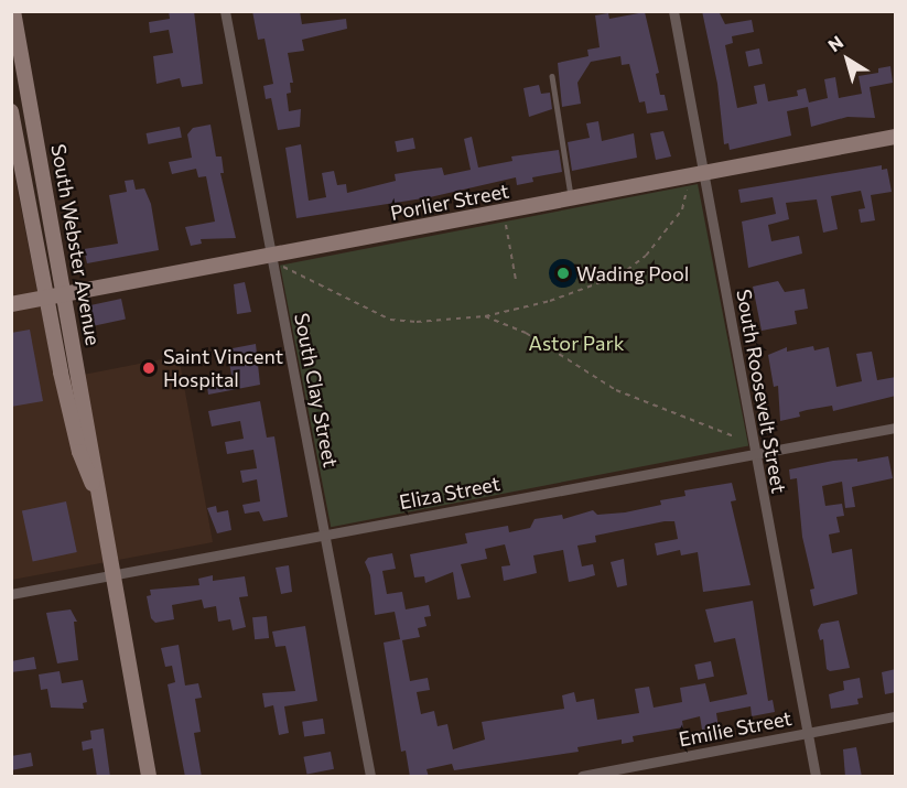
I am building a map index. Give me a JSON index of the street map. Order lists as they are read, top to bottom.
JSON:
{
  "streets": {
    "main road": ["Porlier Street", "South Webster Avenue"],
    "street": [
      "South Clay Street",
      "South Roosevelt Street",
      "Eliza Street",
      "Emilie Street"
    ]
  },
  "crossings": [
    ["Porlier Street", "South Webster Avenue"],
    ["Porlier Street", "South Clay Street"],
    ["Porlier Street", "South Roosevelt Street"],
    ["South Webster Avenue", "Eliza Street"],
    ["South Clay Street", "Eliza Street"],
    ["South Roosevelt Street", "Eliza Street"],
    ["South Roosevelt Street", "Emilie Street"]
  ],
  "parks": ["Astor Park"],
  "places": ["Wading Pool", "Saint Vincent Hospital"],
  "north": "top left"
}
